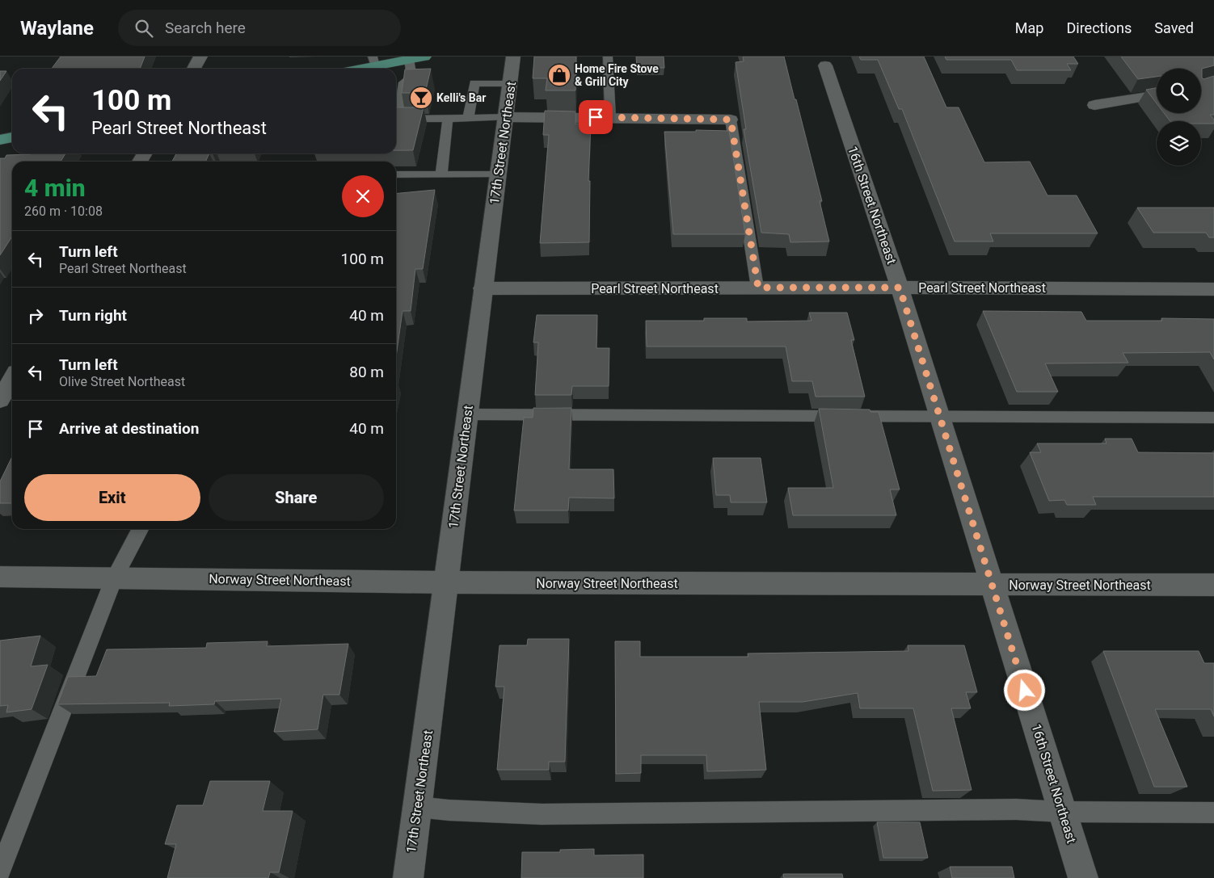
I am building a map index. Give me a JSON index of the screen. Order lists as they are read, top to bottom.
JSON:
{
  "streets": {
    "street": [
      "17th Street Northeast",
      "16th Street Northeast",
      "Pearl Street Northeast",
      "Norway Street Northeast"
    ]
  },
  "crossings": [
    ["17th Street Northeast", "Pearl Street Northeast"],
    ["17th Street Northeast", "Norway Street Northeast"],
    ["16th Street Northeast", "Pearl Street Northeast"],
    ["16th Street Northeast", "Norway Street Northeast"]
  ],
  "places": {
    "shop": ["Home Fire Stove & Grill City"],
    "bar": ["Kelli's Bar"]
  },
  "page": {
    "header": "Waylane",
    "search": "Search here",
    "nav": ["Map", "Directions", "Saved"],
    "turn": ["100 m", "Pearl Street Northeast"],
    "heading": ["4 min", "260 m · 10:08"],
    "list": [
      {
        "name": "Turn left",
        "note": "Pearl Street Northeast",
        "value": "100 m"
      },
      {
        "name": "Turn right",
        "value": "40 m"
      },
      {
        "name": "Turn left",
        "note": "Olive Street Northeast",
        "value": "80 m"
      },
      {
        "name": "Arrive at destination",
        "value": "40 m"
      }
    ],
    "buttons": ["Exit", "Share"]
  }
}
